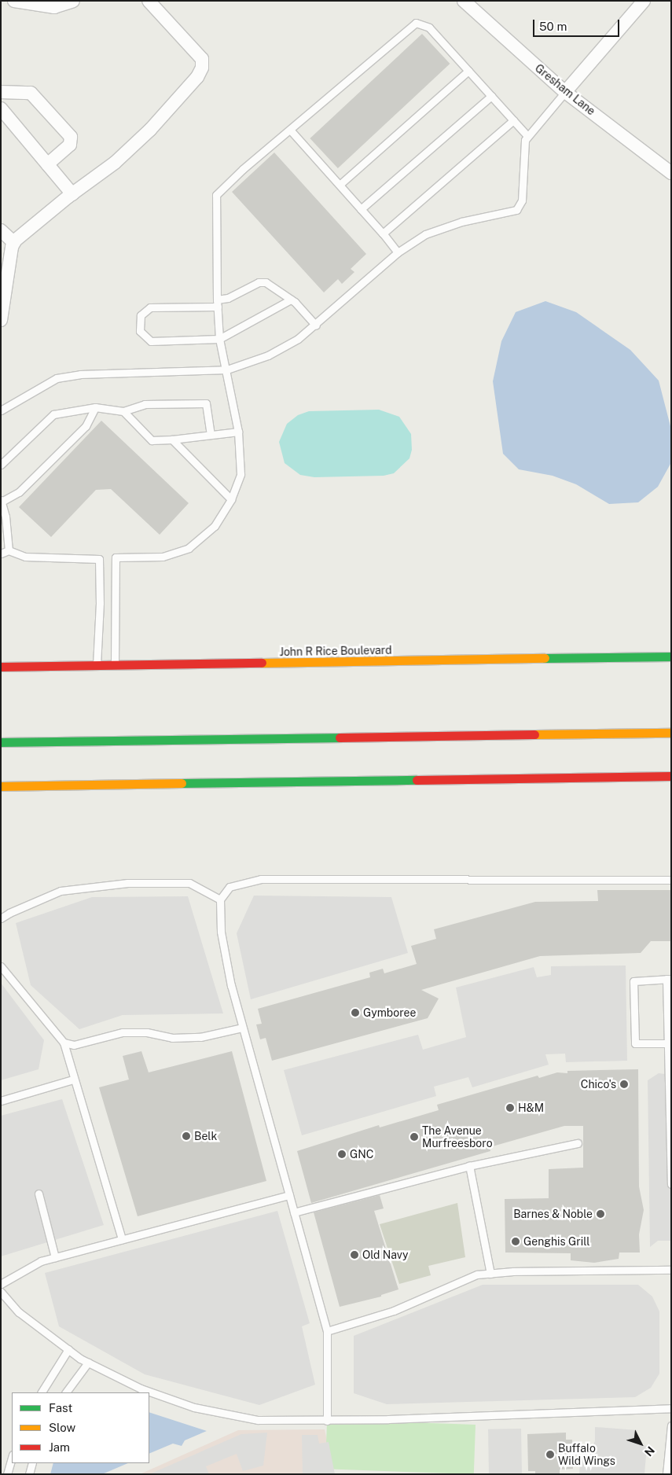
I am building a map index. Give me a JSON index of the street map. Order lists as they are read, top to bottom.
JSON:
{
  "streets": {
    "main road": ["John R Rice Boulevard"],
    "street": ["Gresham Lane"]
  },
  "places": [
    "Gymboree",
    "Chico's",
    "H&M",
    "Belk",
    "The Avenue Murfreesboro",
    "GNC",
    "Barnes & Noble",
    "Genghis Grill",
    "Old Navy",
    "Buffalo Wild Wings"
  ],
  "legend": ["Fast", "Slow", "Jam"],
  "scale_bar": "50 m",
  "north": "bottom right"
}
